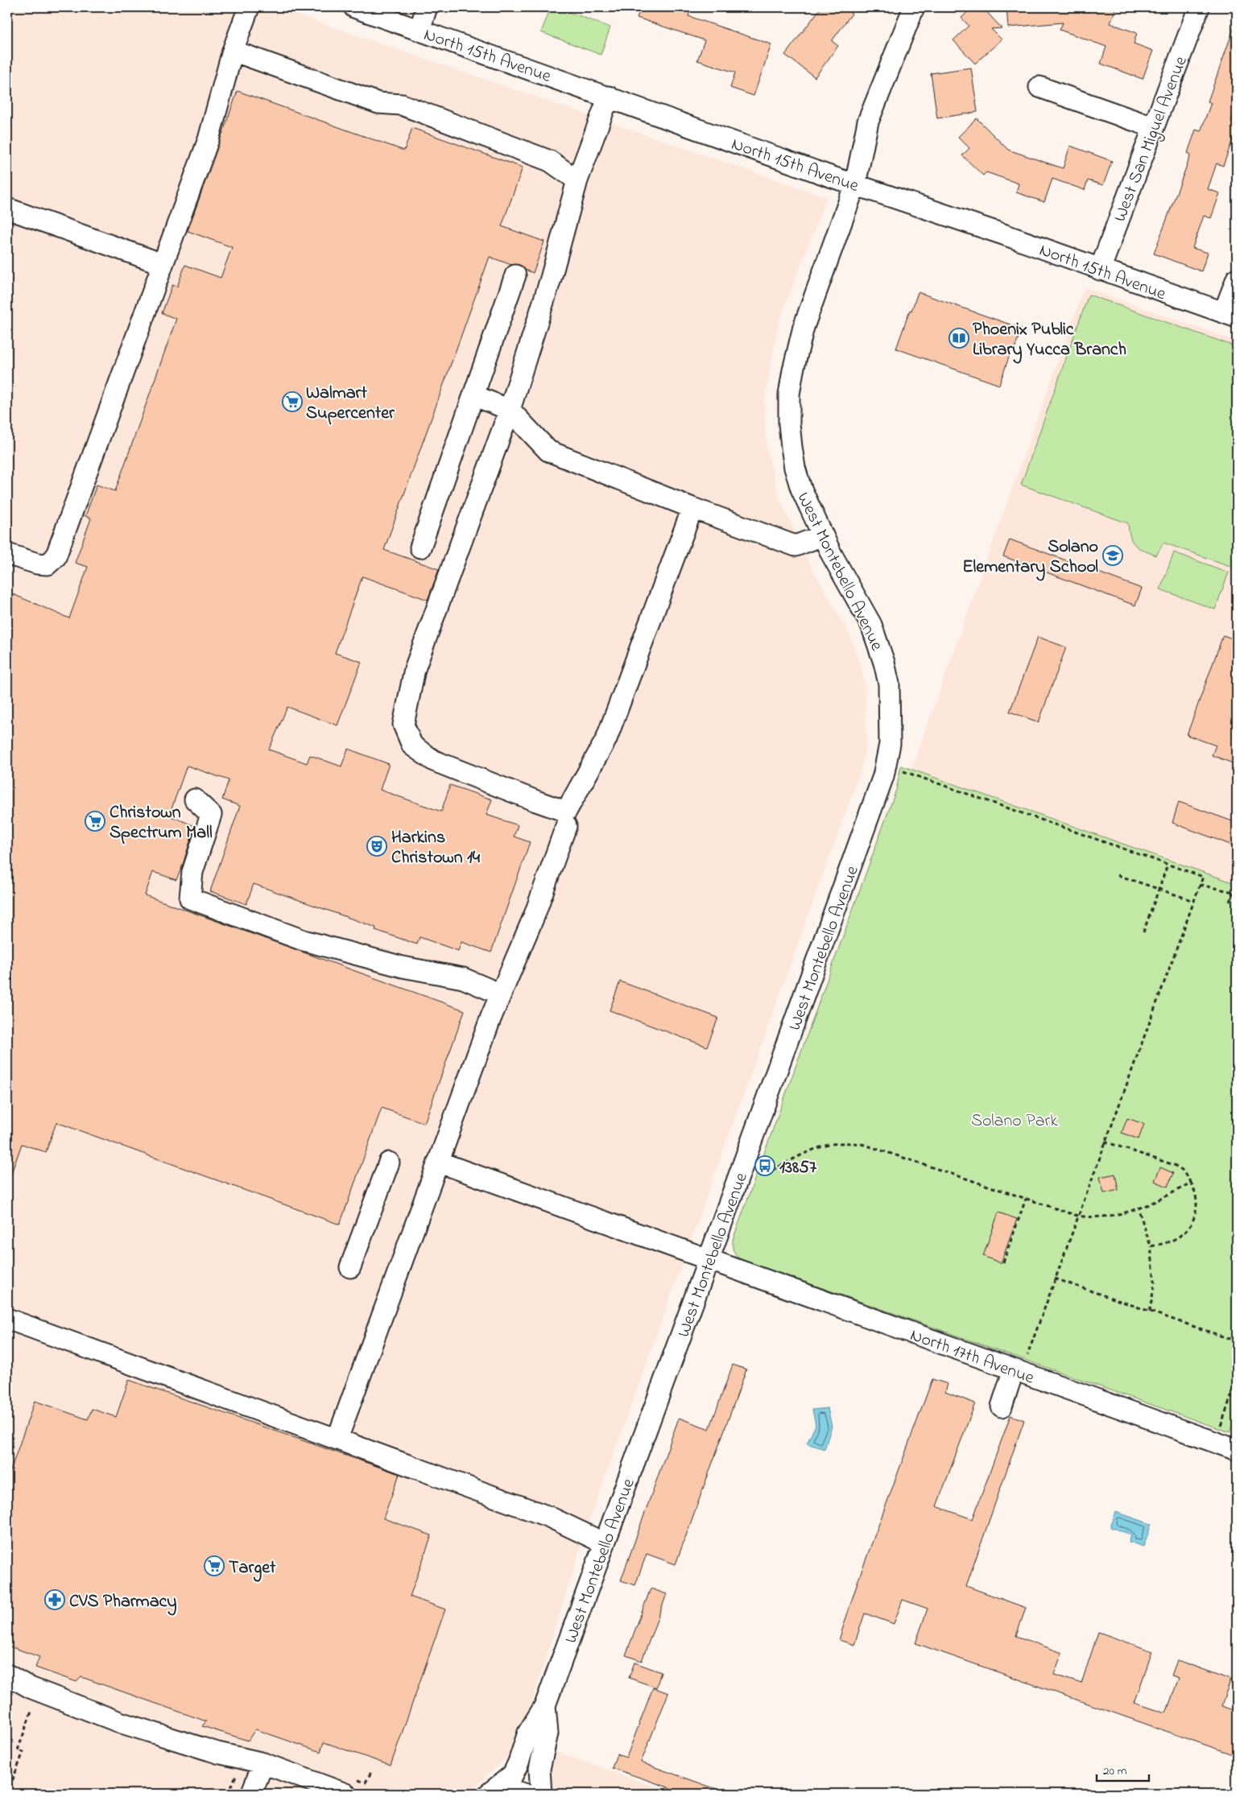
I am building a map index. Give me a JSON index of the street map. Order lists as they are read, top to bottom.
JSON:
{
  "streets": {
    "street": [
      "North 15th Avenue",
      "West San Miguel Avenue",
      "West Montebello Avenue",
      "North 17th Avenue"
    ]
  },
  "crossings": [
    ["North 15th Avenue", "West San Miguel Avenue"],
    ["North 15th Avenue", "West Montebello Avenue"],
    ["West Montebello Avenue", "North 17th Avenue"]
  ],
  "parks": ["Solano Park"],
  "places": {
    "library": ["Phoenix Public Library Yucca Branch"],
    "supermarket": ["Walmart Supercenter", "Christown Spectrum Mall", "Target"],
    "school or university": ["Solano Elementary School"],
    "theatre": ["Harkins Christown 14"],
    "bus stop": ["13857"],
    "pharmacy": ["CVS Pharmacy"]
  },
  "scale_bar": "20 m"
}
